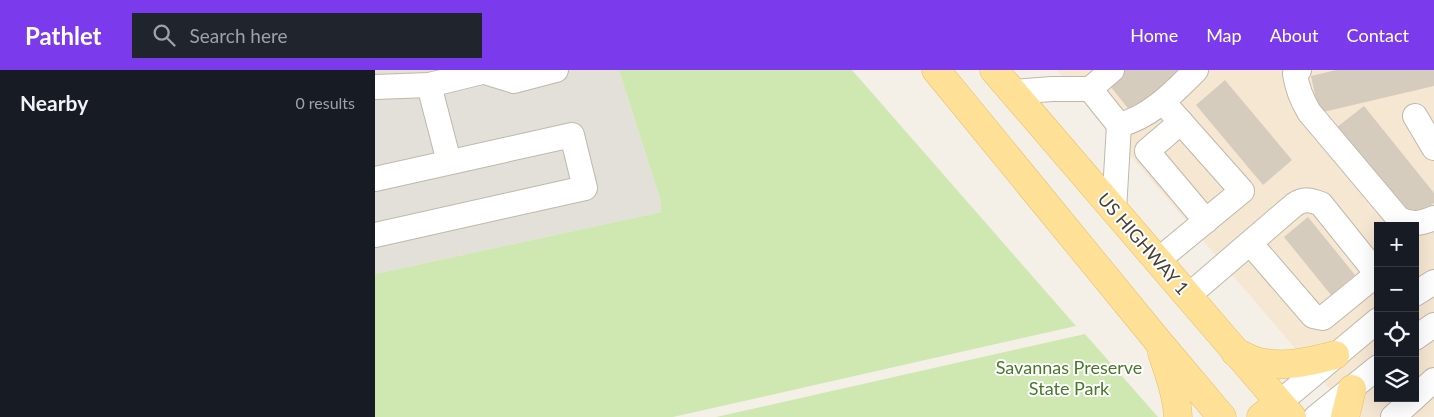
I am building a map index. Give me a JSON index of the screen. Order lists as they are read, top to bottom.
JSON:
{
  "streets": {
    "main road": ["US HIGHWAY 1"]
  },
  "parks": ["Savannas Preserve State Park"],
  "page": {
    "header": "Pathlet",
    "search": "Search here",
    "nav": [
      "Home",
      "Map",
      "About",
      "Contact"
    ],
    "heading": ["Nearby", "0 results"],
    "map_buttons": ["+", "−"]
  }
}
